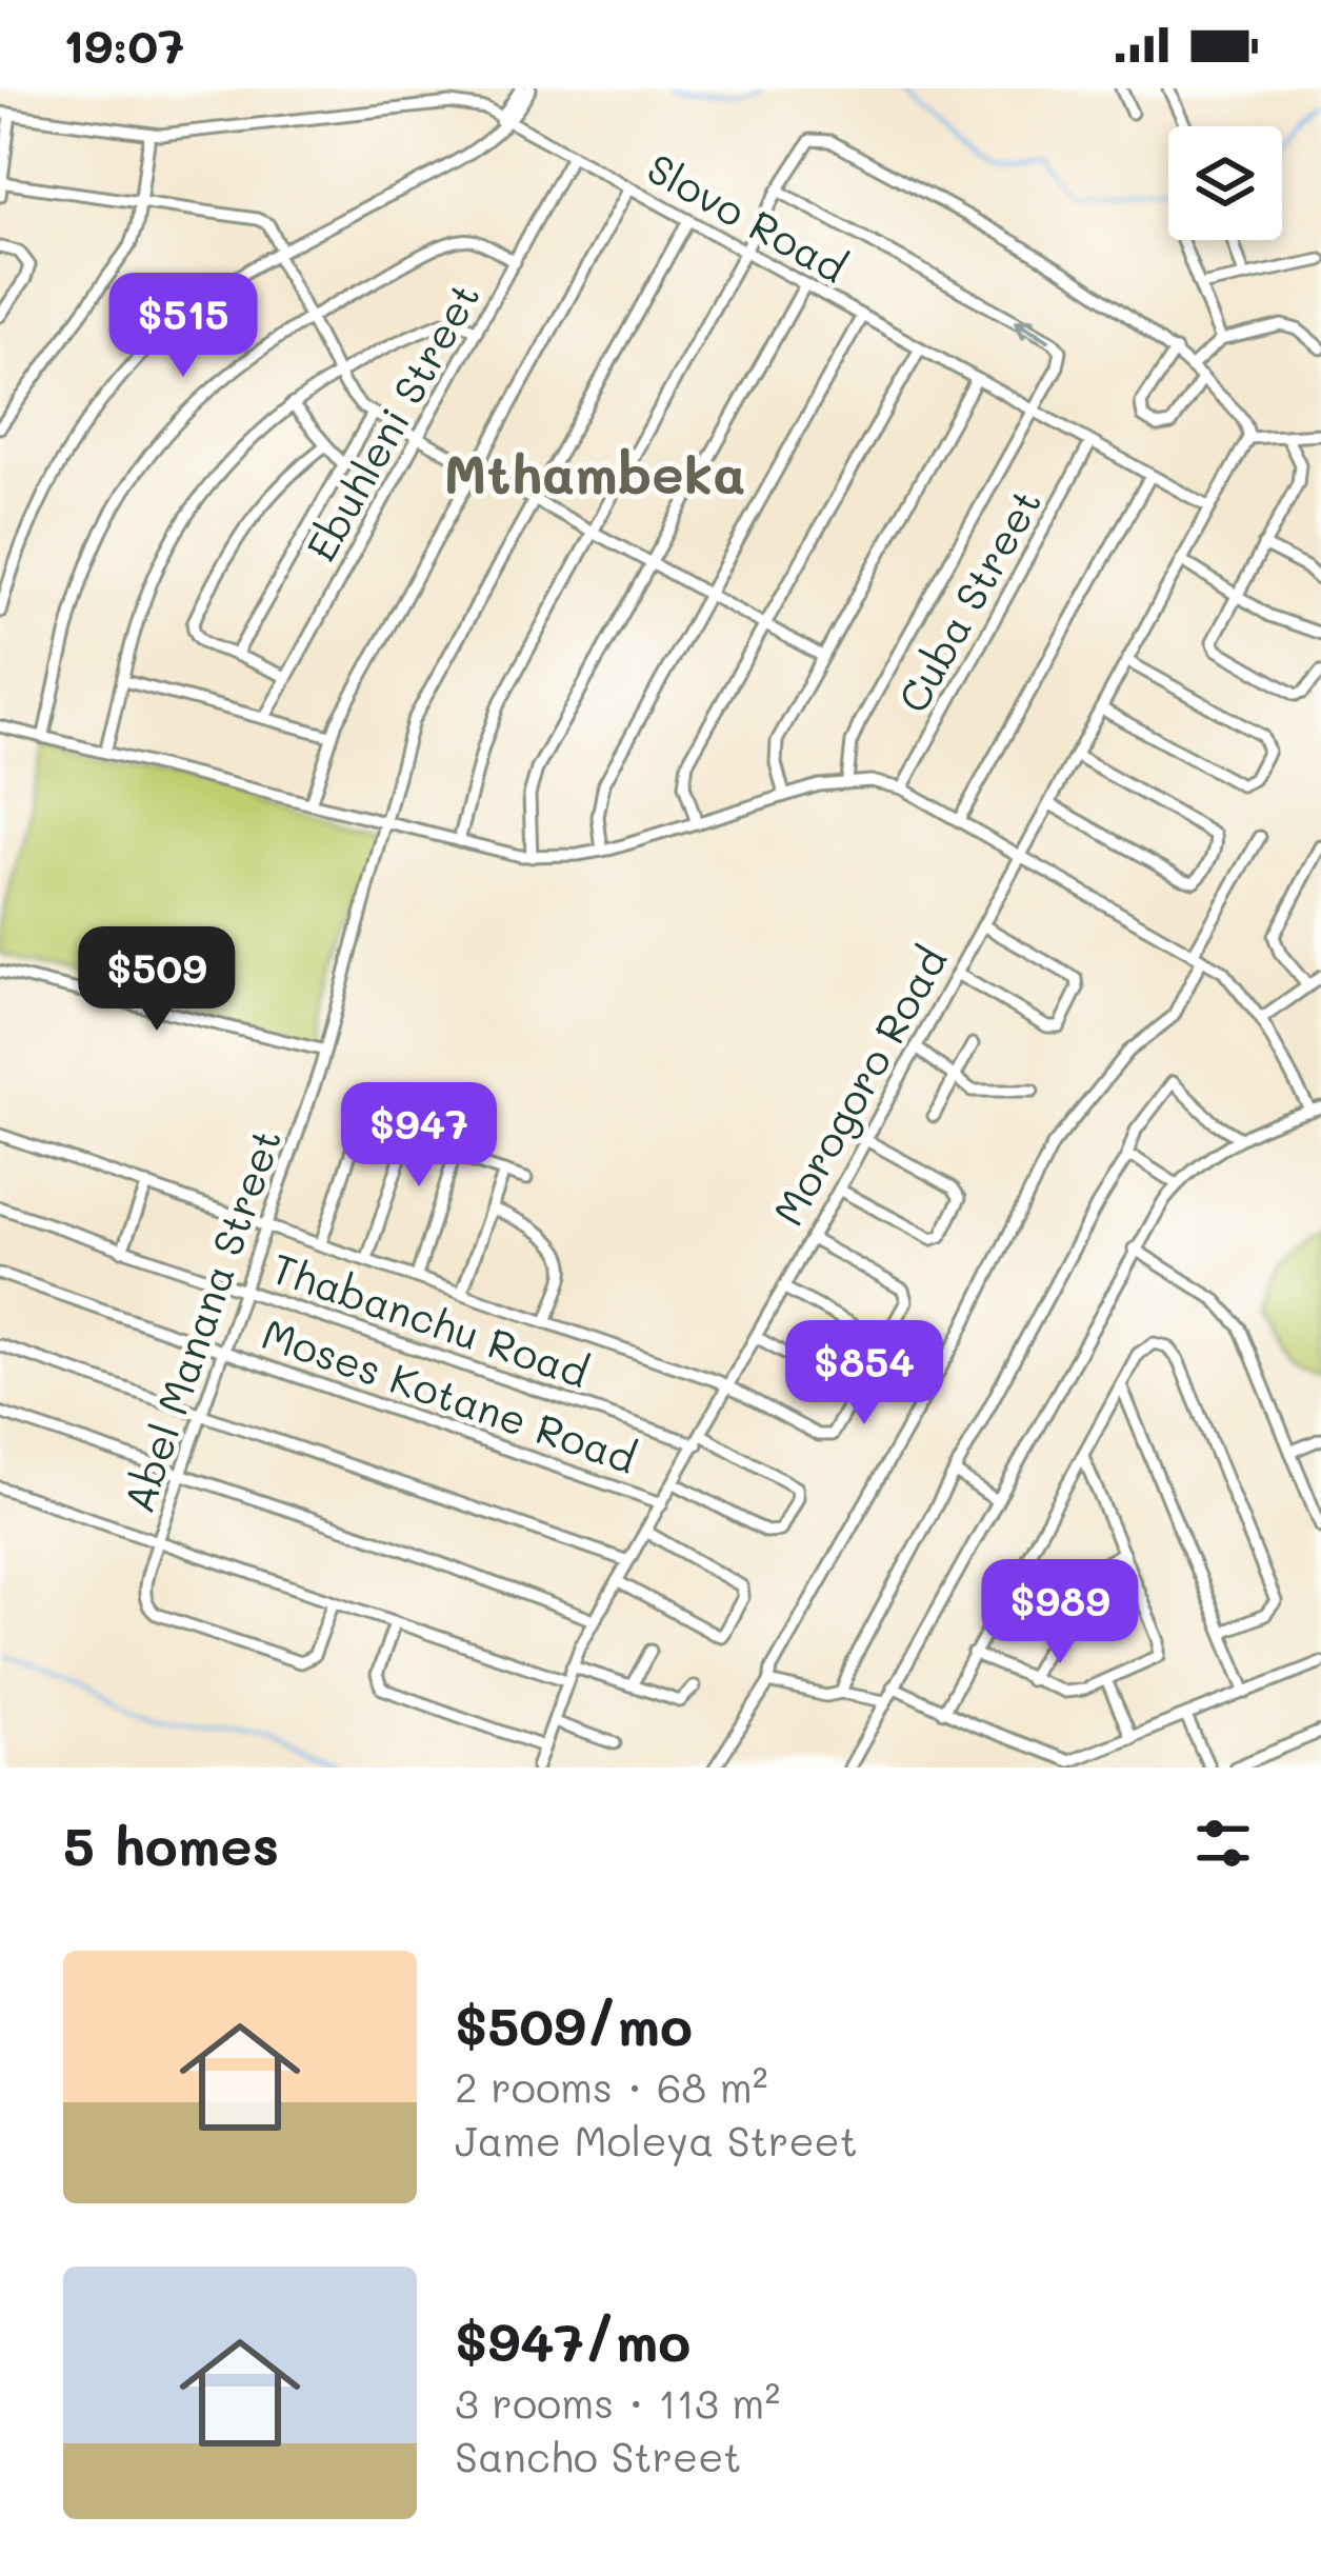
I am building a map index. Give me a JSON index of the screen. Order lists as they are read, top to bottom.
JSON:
{
  "streets": {
    "street": [
      "Slovo Road",
      "Ebuhleni Street",
      "Cuba Street",
      "Morogoro Road",
      "Thabanchu Road",
      "Abel Manana Street",
      "Moses Kotane Road"
    ]
  },
  "crossings": [
    ["Slovo Road", "Ebuhleni Street"],
    ["Slovo Road", "Cuba Street"],
    ["Slovo Road", "Morogoro Road"],
    ["Slovo Road", "Abel Manana Street"],
    ["Morogoro Road", "Thabanchu Road"],
    ["Morogoro Road", "Moses Kotane Road"],
    ["Thabanchu Road", "Abel Manana Street"],
    ["Abel Manana Street", "Moses Kotane Road"]
  ],
  "districts": ["Mthambeka"],
  "page": {
    "status": "19:07",
    "price": [
      "$515",
      "$509",
      "$947",
      "$854",
      "$989"
    ],
    "heading": "5 homes",
    "list": [
      {
        "name": "$509/mo",
        "note": "2 rooms · 68 m² · Jame Moleya Street"
      },
      {
        "name": "$947/mo",
        "note": "3 rooms · 113 m² · Sancho Street"
      }
    ]
  }
}
